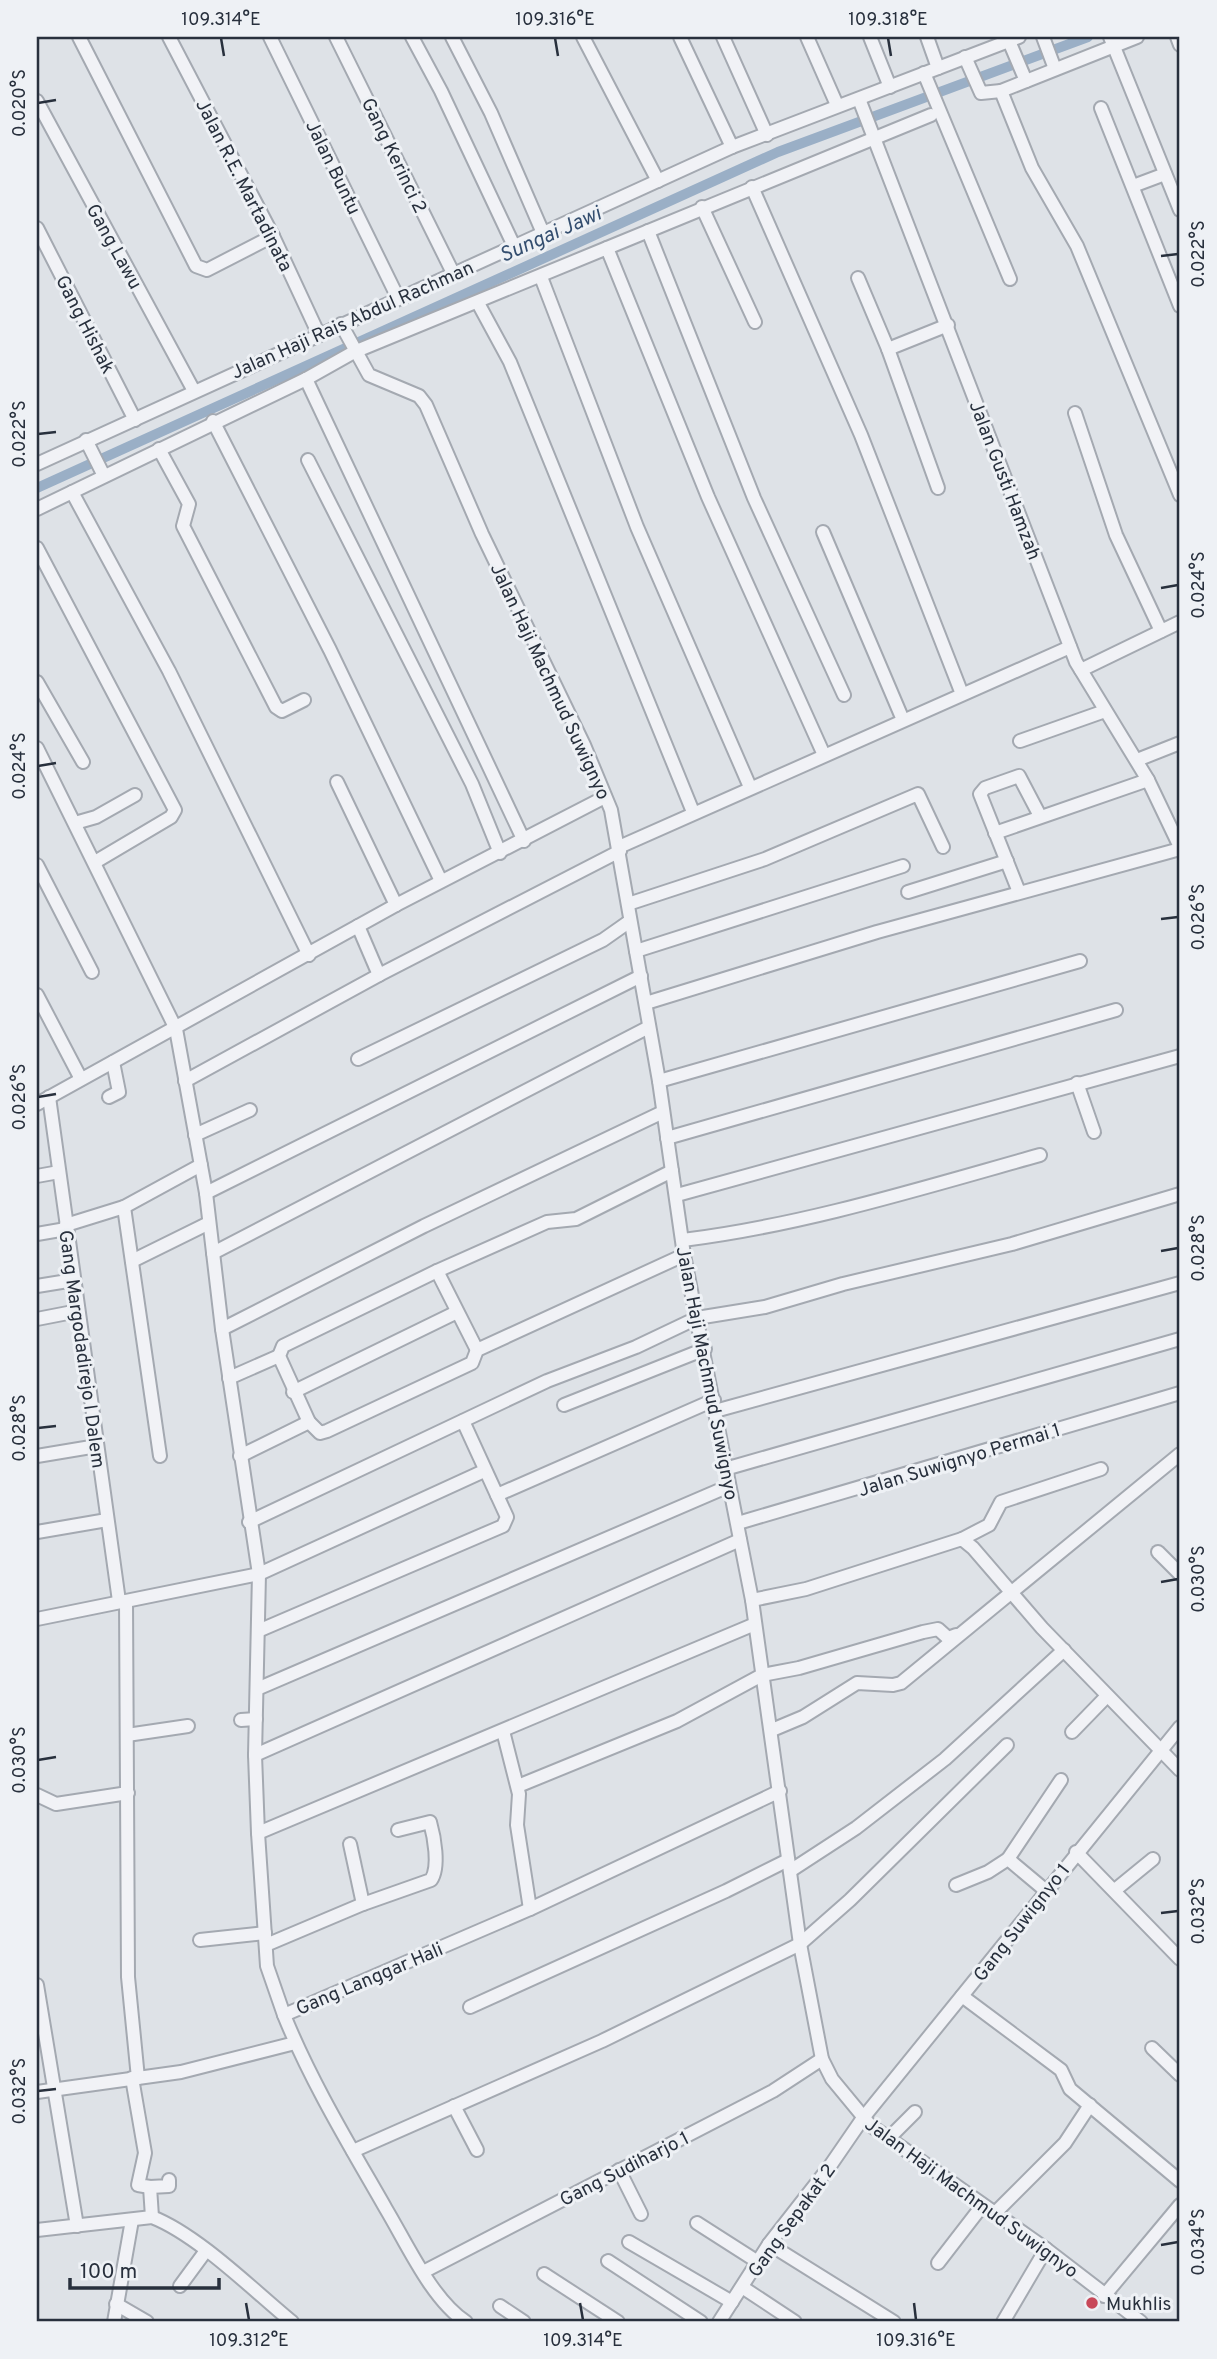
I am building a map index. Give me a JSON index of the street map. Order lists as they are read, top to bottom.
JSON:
{
  "streets": {
    "street": [
      "Gang Kerinci 2",
      "Jalan Buntu",
      "Jalan R.E. Martadinata",
      "Gang Lawu",
      "Jalan Haji Rais Abdul Rachman",
      "Gang Hishak",
      "Jalan Gusti Hamzah",
      "Jalan Haji Machmud Suwignyo",
      "Gang Margodadirejo I Dalem",
      "Jalan Suwignyo Permai 1",
      "Gang Suwignyo 1",
      "Gang Langgar Hali",
      "Gang Sudiharjo 1",
      "Gang Sepakat 2"
    ]
  },
  "crossings": [
    ["Gang Kerinci 2", "Jalan Haji Rais Abdul Rachman"],
    ["Jalan Buntu", "Jalan Haji Rais Abdul Rachman"],
    ["Jalan R.E. Martadinata", "Jalan Haji Rais Abdul Rachman"],
    ["Gang Lawu", "Jalan Haji Rais Abdul Rachman"],
    ["Jalan Haji Rais Abdul Rachman", "Gang Hishak"],
    ["Jalan Haji Rais Abdul Rachman", "Jalan Gusti Hamzah"],
    ["Jalan Haji Rais Abdul Rachman", "Jalan Haji Machmud Suwignyo"],
    ["Jalan Haji Machmud Suwignyo", "Jalan Suwignyo Permai 1"],
    ["Jalan Haji Machmud Suwignyo", "Gang Suwignyo 1"],
    ["Jalan Haji Machmud Suwignyo", "Gang Langgar Hali"],
    ["Jalan Haji Machmud Suwignyo", "Gang Sudiharjo 1"],
    ["Jalan Haji Machmud Suwignyo", "Gang Sepakat 2"],
    ["Gang Suwignyo 1", "Gang Sepakat 2"],
    ["Gang Langgar Hali", "Gang Sudiharjo 1"]
  ],
  "water": ["Sungai Jawi"],
  "places": ["Mukhlis"],
  "scale_bar": "100 m",
  "coordinates": [
    "109.314°E",
    "109.316°E",
    "109.318°E",
    "0.020°S",
    "0.022°S",
    "0.024°S",
    "0.026°S",
    "0.028°S",
    "0.030°S",
    "0.032°S",
    "0.034°S",
    "109.312°E"
  ]
}
